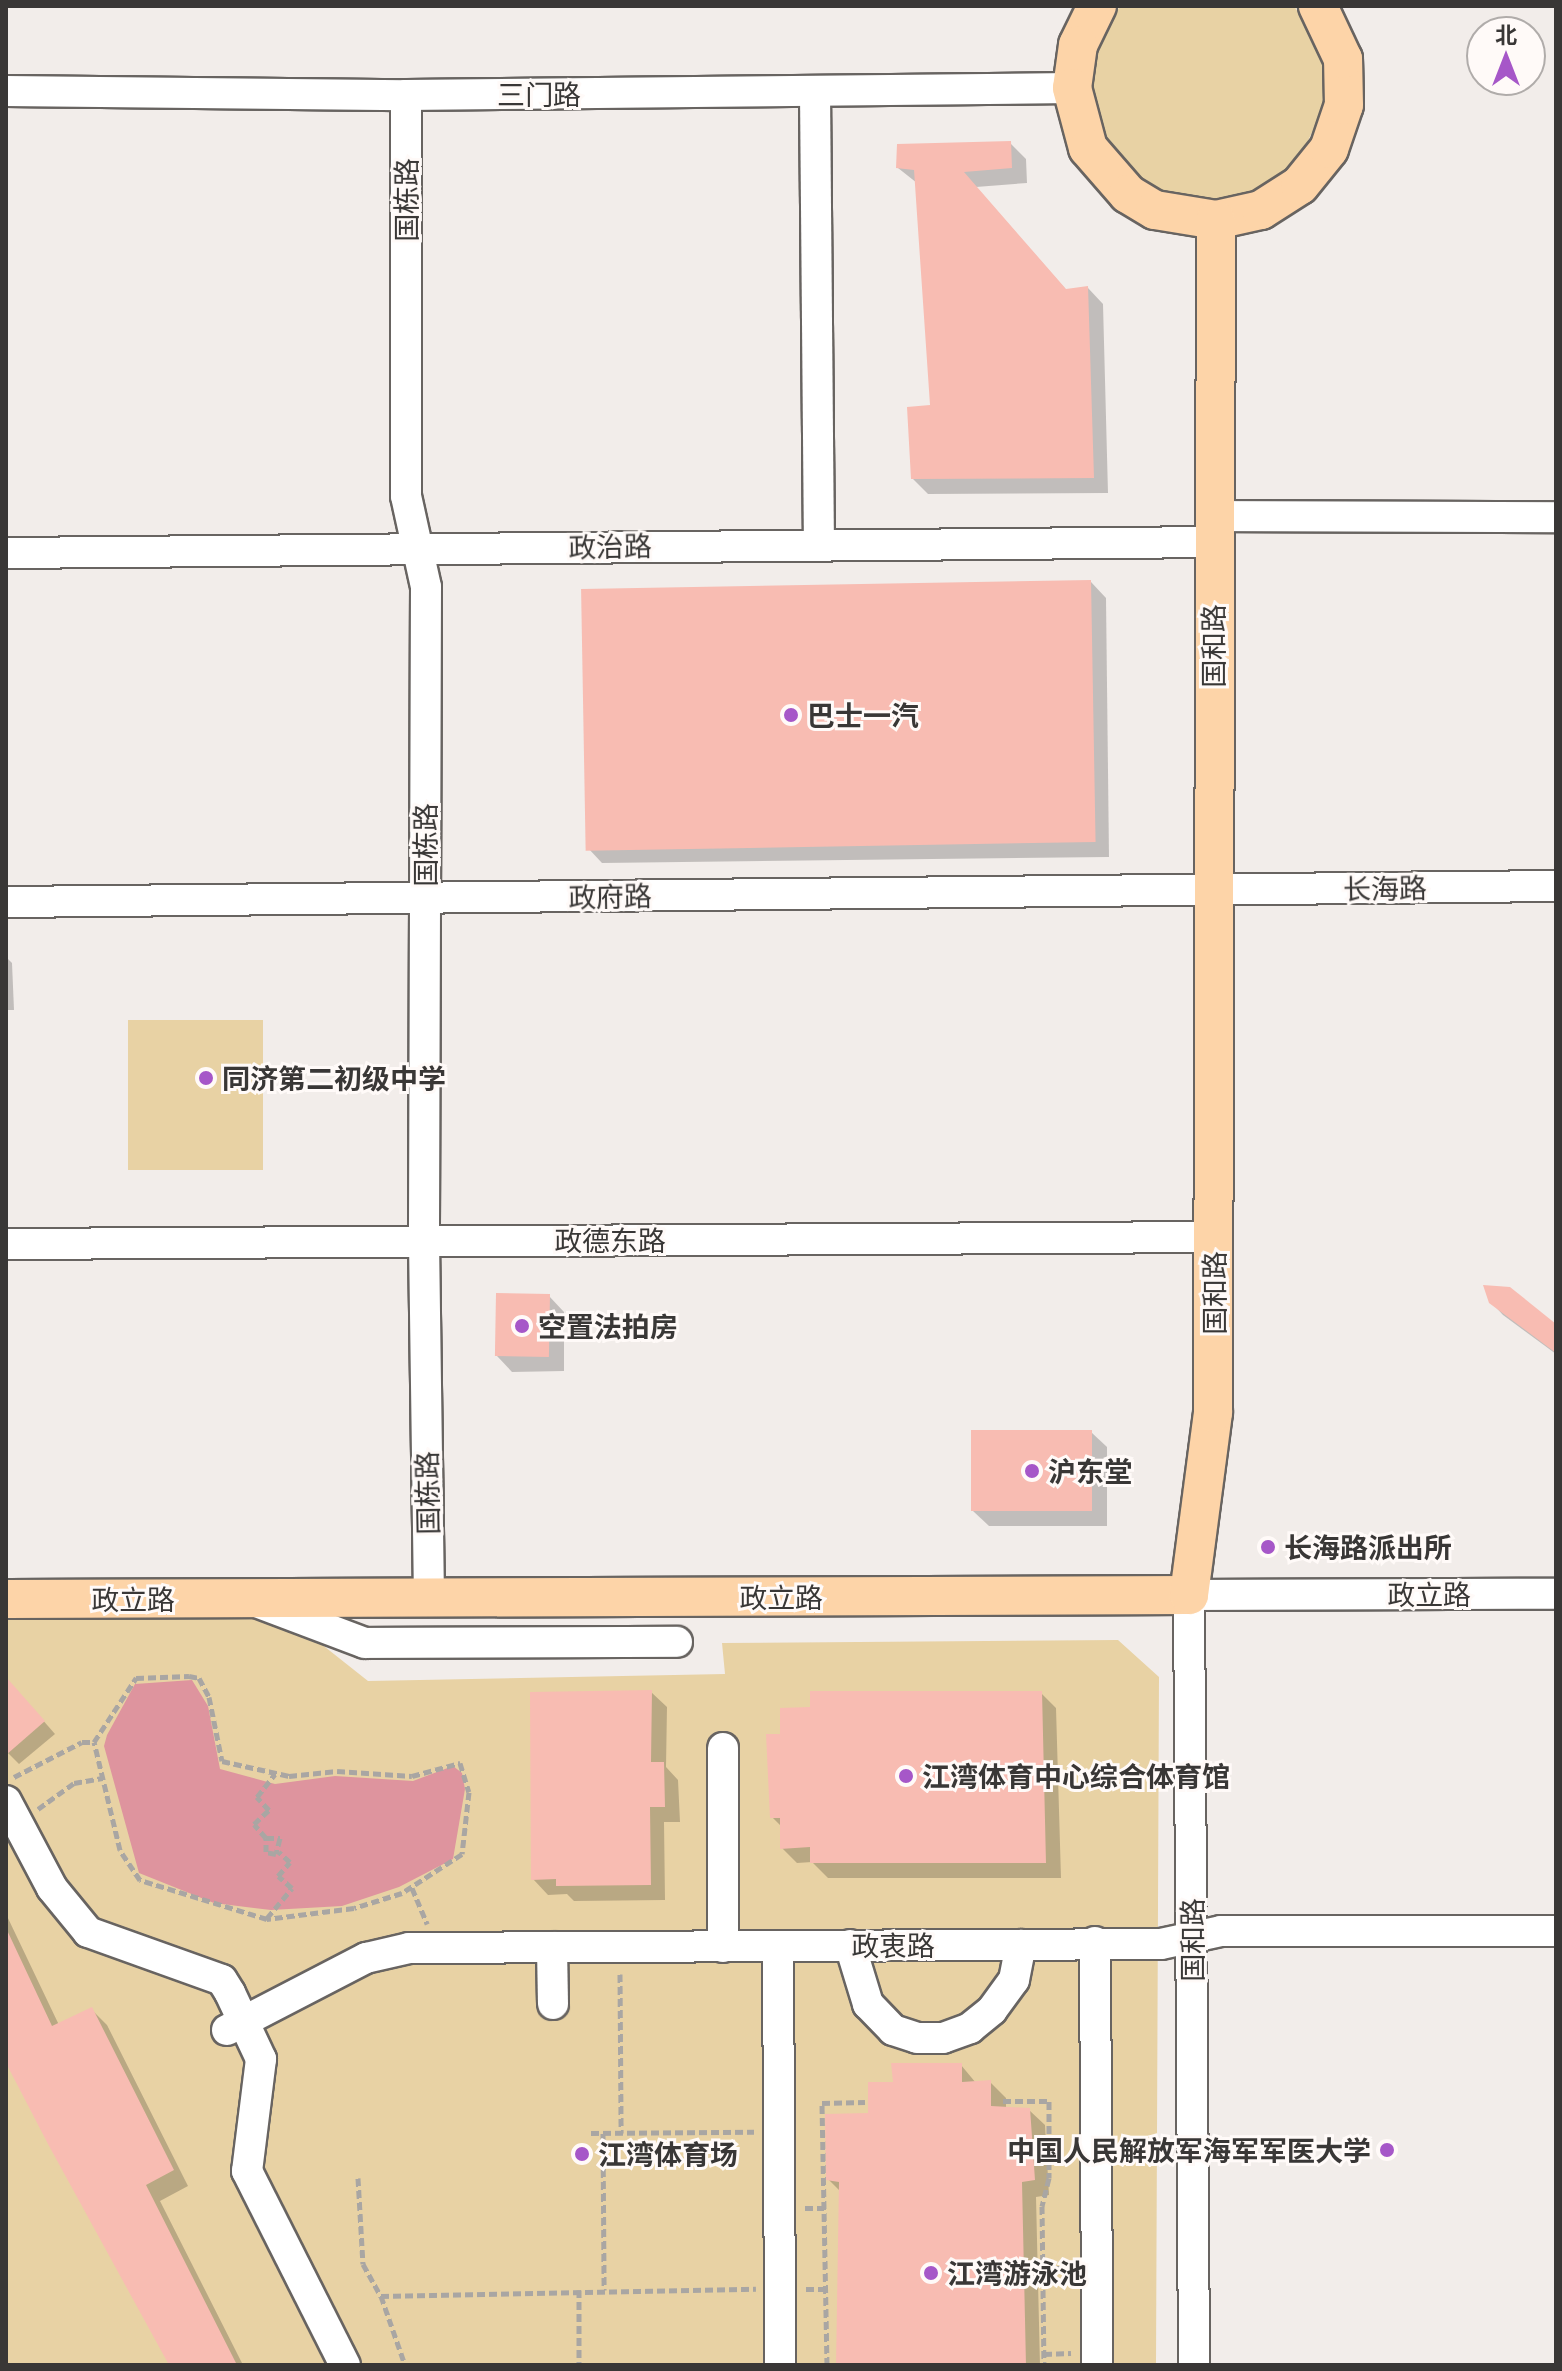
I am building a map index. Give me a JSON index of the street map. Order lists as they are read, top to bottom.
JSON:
{
  "streets": {
    "main road": ["国和路", "政立路"],
    "street": [
      "三门路",
      "国栋路",
      "政治路",
      "长海路",
      "政府路",
      "政德东路",
      "政衷路"
    ]
  },
  "crossings": [
    ["三门路", "国栋路"],
    ["国栋路", "政治路"],
    ["国栋路", "政府路"],
    ["国栋路", "政德东路"],
    ["国栋路", "政立路"],
    ["政治路", "国和路"],
    ["国和路", "长海路"],
    ["国和路", "政府路"],
    ["国和路", "政德东路"],
    ["国和路", "政立路"],
    ["国和路", "政衷路"],
    ["长海路", "政府路"]
  ],
  "places": [
    "巴士一汽",
    "同济第二初级中学",
    "空置法拍房",
    "沪东堂",
    "长海路派出所",
    "江湾体育中心综合体育馆",
    "中国人民解放军海军军医大学",
    "江湾体育场",
    "江湾游泳池"
  ],
  "north": "top"
}
